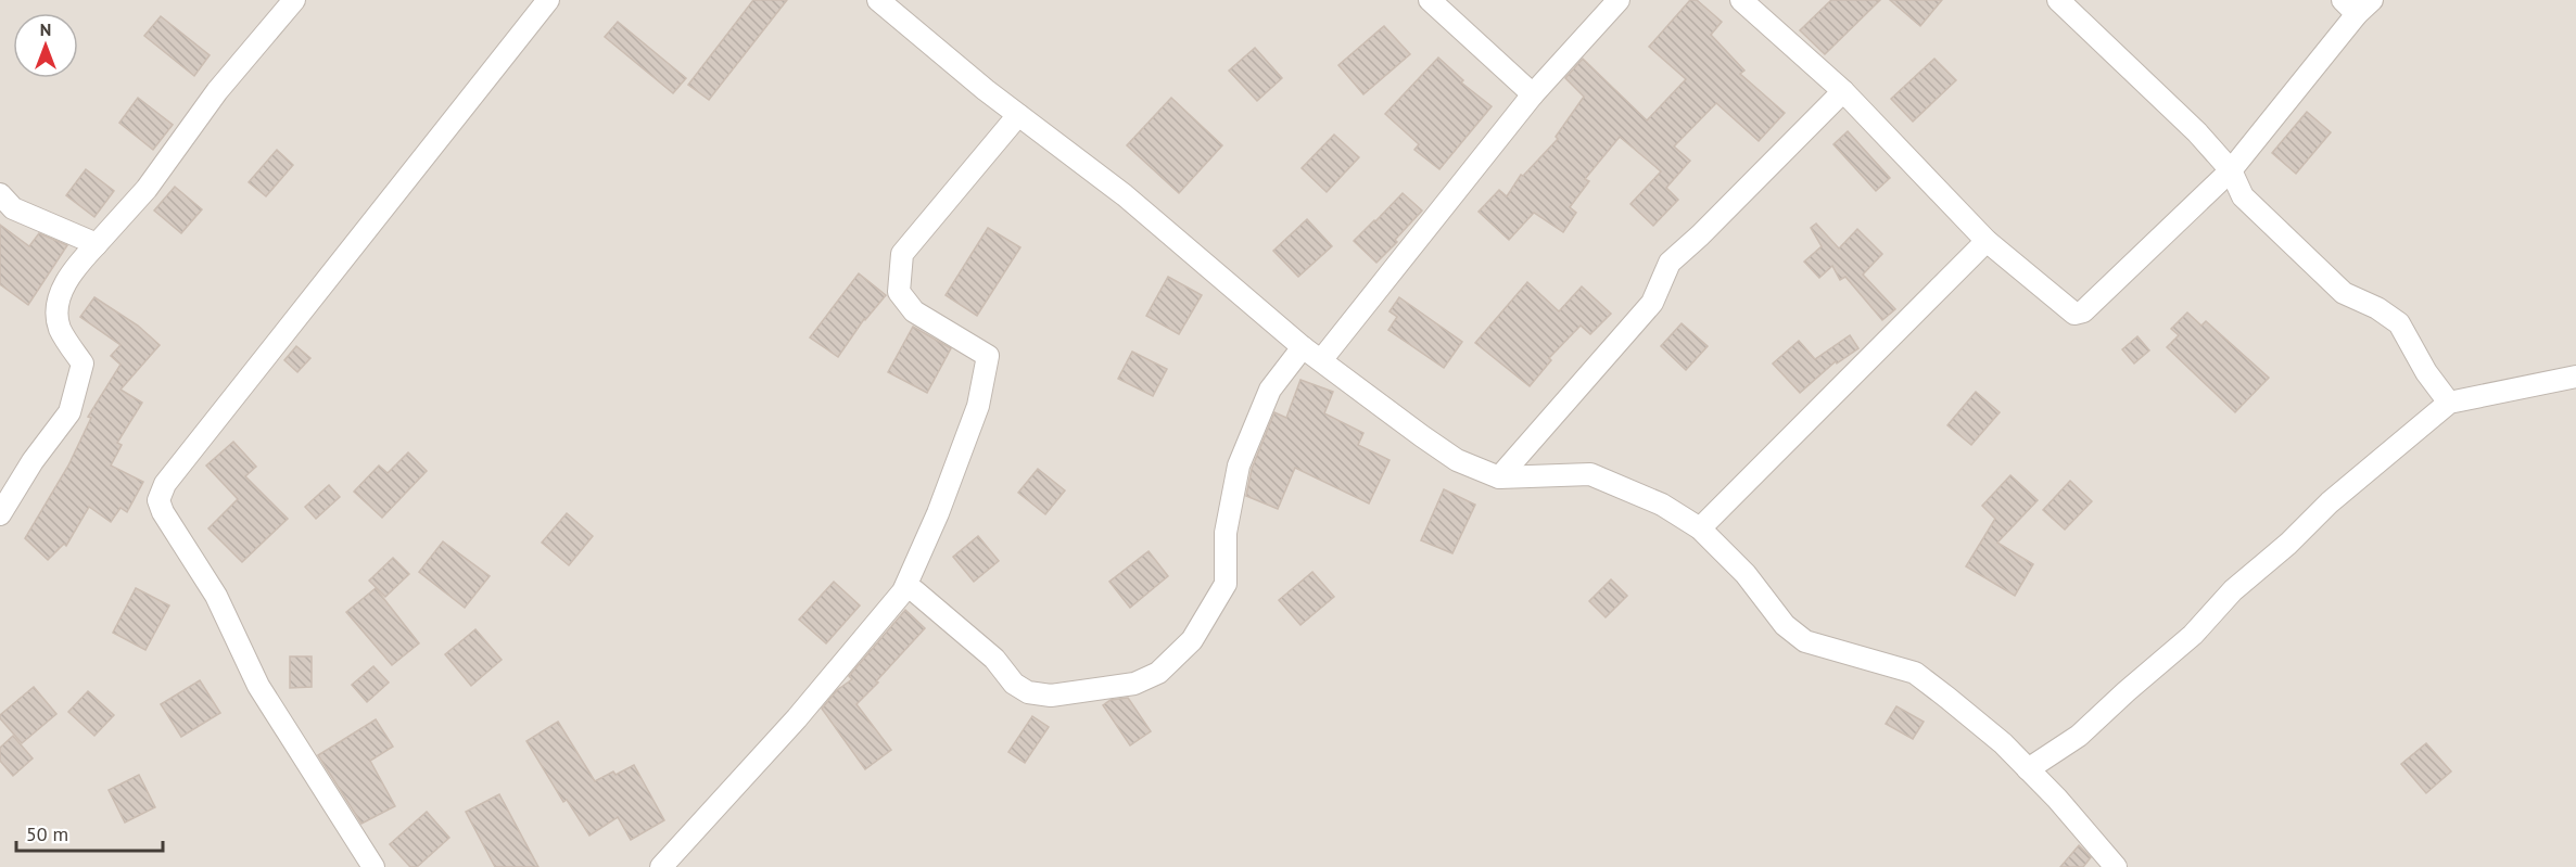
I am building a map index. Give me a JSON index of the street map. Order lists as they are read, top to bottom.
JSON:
{
  "scale_bar": "50 m",
  "north": "top"
}
